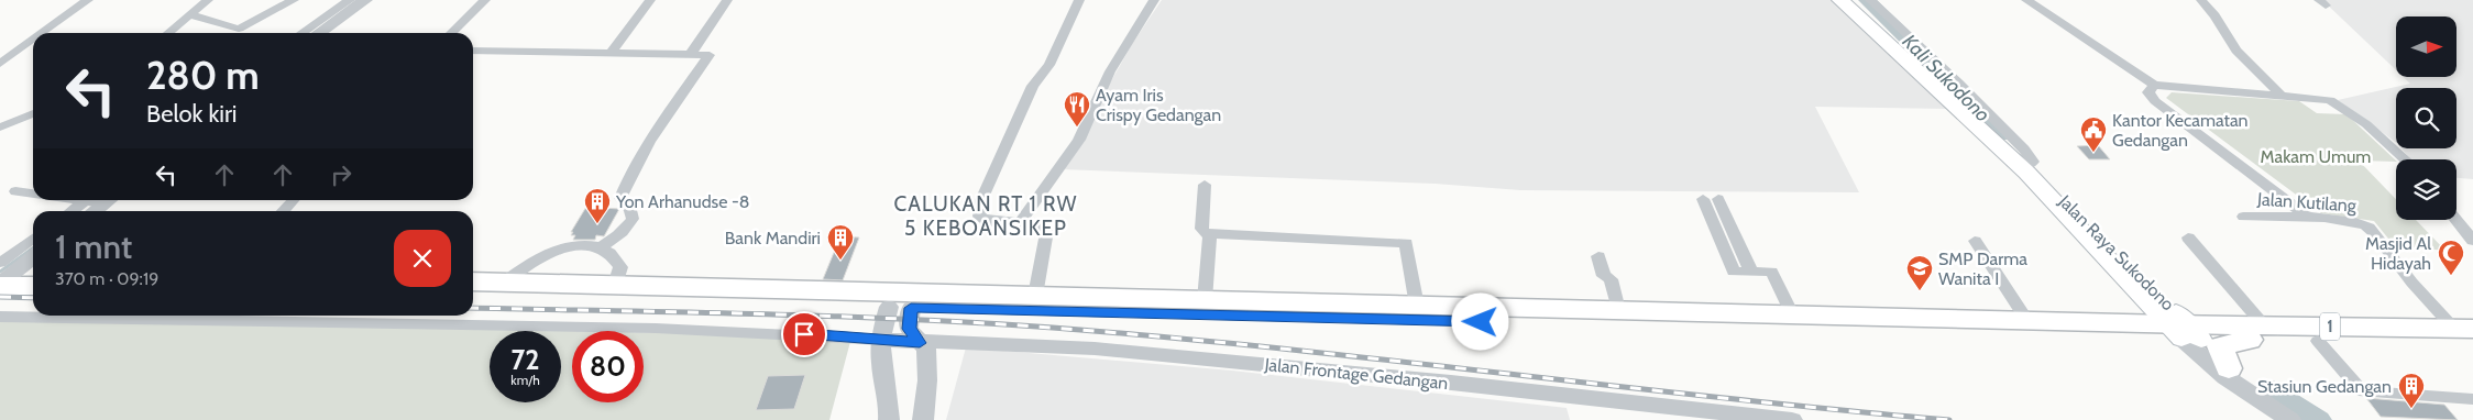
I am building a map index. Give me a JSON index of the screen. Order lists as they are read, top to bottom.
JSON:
{
  "streets": {
    "highway": ["1"],
    "main road": ["Jalan Raya Sukodono"],
    "street": ["Jalan Kutilang", "Jalan Frontage Gedangan"]
  },
  "crossings": [
    ["Jalan Kutilang", "1"],
    ["Jalan Raya Sukodono", "1"]
  ],
  "districts": ["CALUKAN RT 1 RW 5 KEBOANSIKEP"],
  "water": ["Kali Sukodono"],
  "parks": ["Makam Umum"],
  "places": {
    "restaurant": ["Ayam Iris Crispy Gedangan"],
    "public building": ["Kantor Kecamatan Gedangan"],
    "building": ["Yon Arhanudse -8", "Bank Mandiri", "Stasiun Gedangan"],
    "mosque": ["Masjid Al Hidayah"],
    "school or university": ["SMP Darma Wanita I"]
  },
  "north": "right",
  "page": {
    "turn": ["280 m", "Belok kiri"],
    "heading": ["1 mnt", "370 m · 09:19"],
    "speed": "72 km/h",
    "limit": "80"
  }
}
